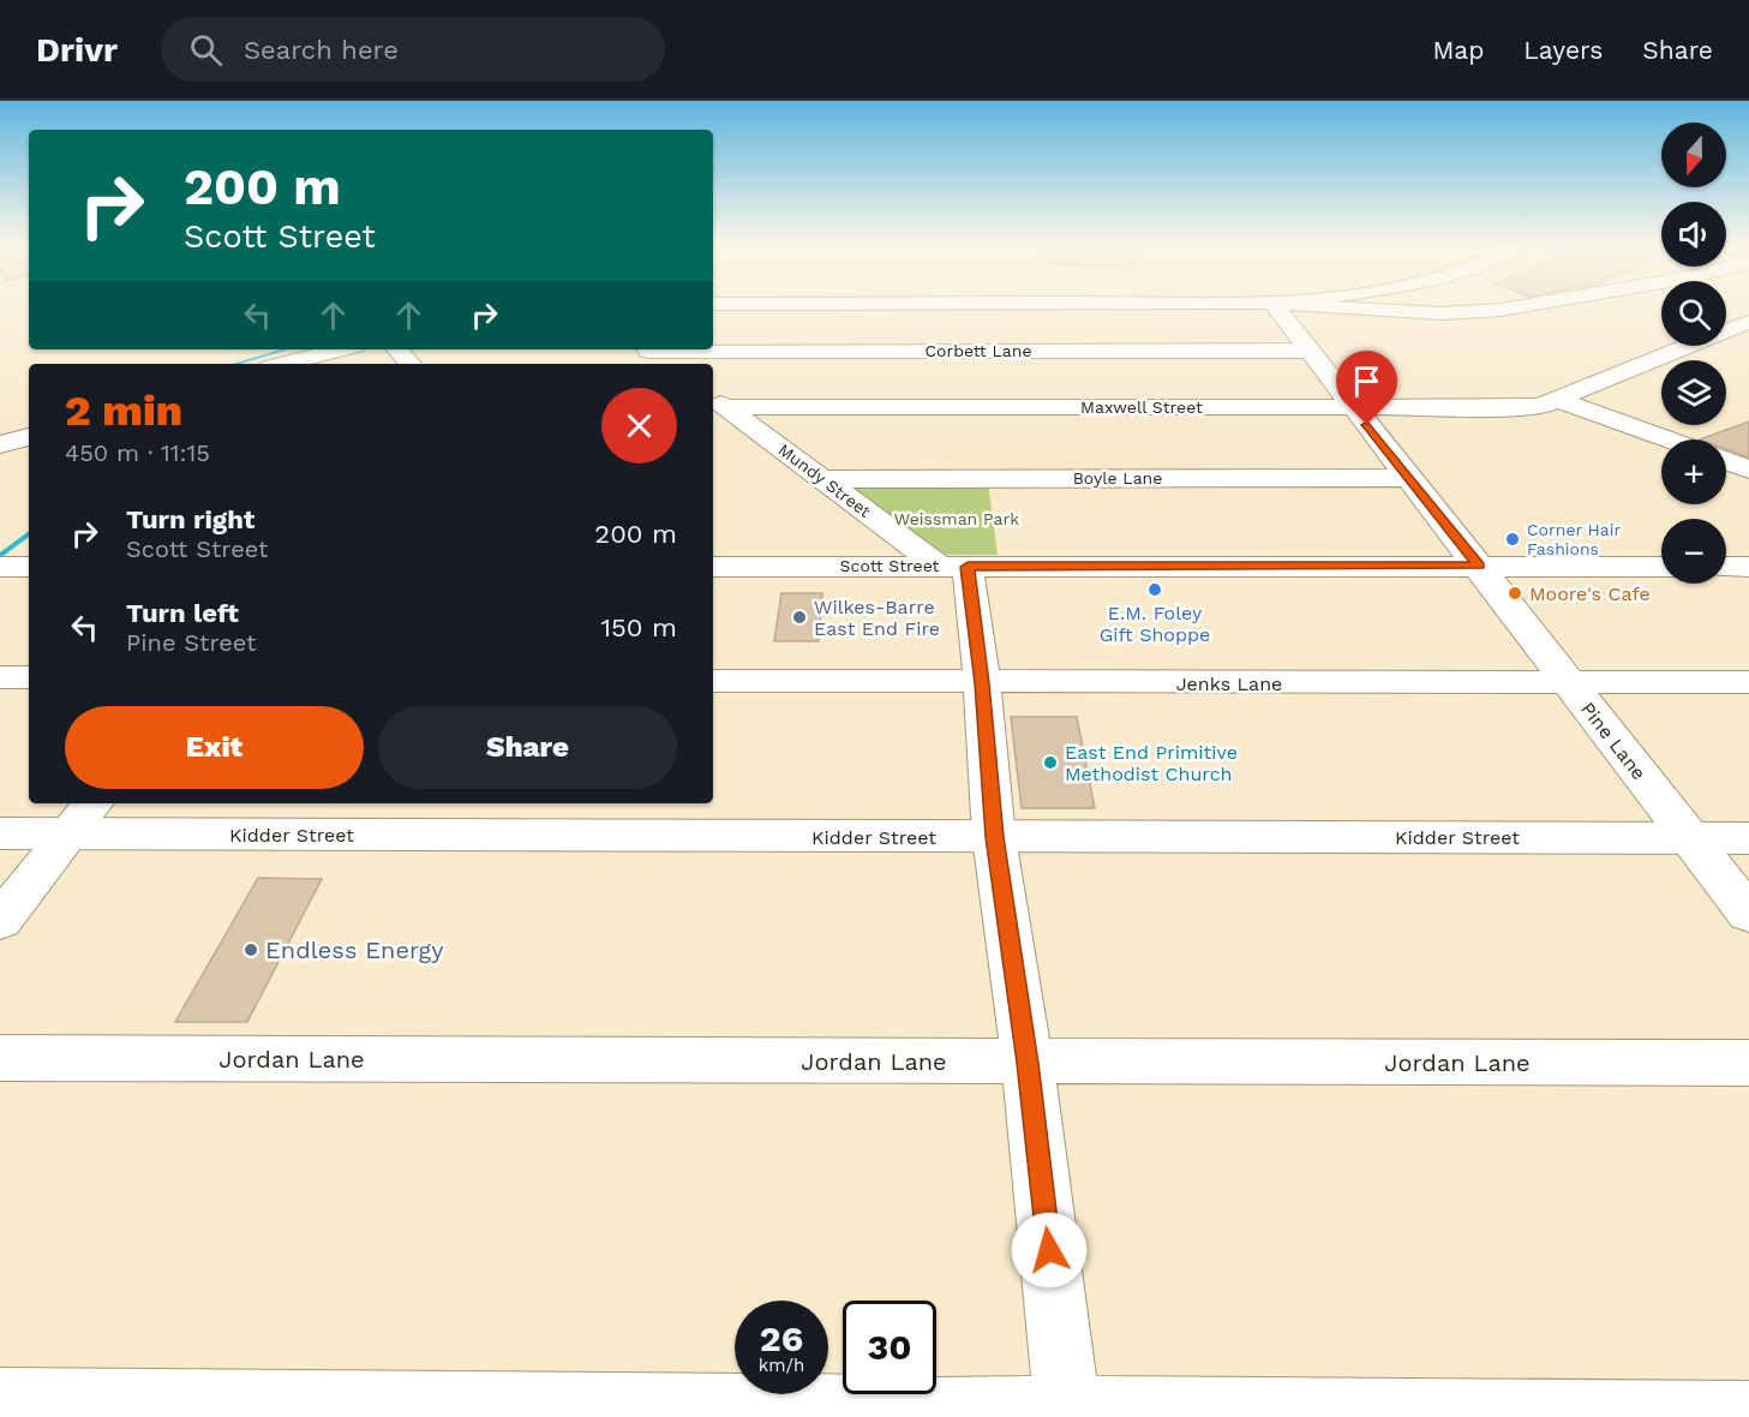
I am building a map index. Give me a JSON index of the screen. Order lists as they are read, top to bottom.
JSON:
{
  "streets": {
    "street": [
      "Corbett Lane",
      "Maxwell Street",
      "Boyle Lane",
      "Mundy Street",
      "Scott Street",
      "Jenks Lane",
      "Pine Lane",
      "Kidder Street",
      "Jordan Lane"
    ]
  },
  "crossings": [
    ["Corbett Lane", "Pine Lane"],
    ["Maxwell Street", "Mundy Street"],
    ["Maxwell Street", "Pine Lane"],
    ["Boyle Lane", "Mundy Street"],
    ["Boyle Lane", "Pine Lane"],
    ["Mundy Street", "Scott Street"],
    ["Scott Street", "Pine Lane"],
    ["Jenks Lane", "Pine Lane"],
    ["Pine Lane", "Kidder Street"]
  ],
  "parks": ["Weissman Park"],
  "places": [
    "Corner Hair Fashions",
    "E.M. Foley Gift Shoppe",
    "Moore's Cafe",
    "Wilkes-Barre East End Fire",
    "East End Primitive Methodist Church",
    "Endless Energy"
  ],
  "north": "bottom",
  "page": {
    "header": "Drivr",
    "search": "Search here",
    "nav": ["Map", "Layers", "Share"],
    "map_buttons": ["+", "−"],
    "turn": ["200 m", "Scott Street"],
    "heading": ["2 min", "450 m · 11:15"],
    "list": [
      {
        "name": "Turn right",
        "note": "Scott Street",
        "value": "200 m"
      },
      {
        "name": "Turn left",
        "note": "Pine Street",
        "value": "150 m"
      }
    ],
    "buttons": ["Exit", "Share"],
    "speed": "26 km/h",
    "limit": "30"
  }
}
